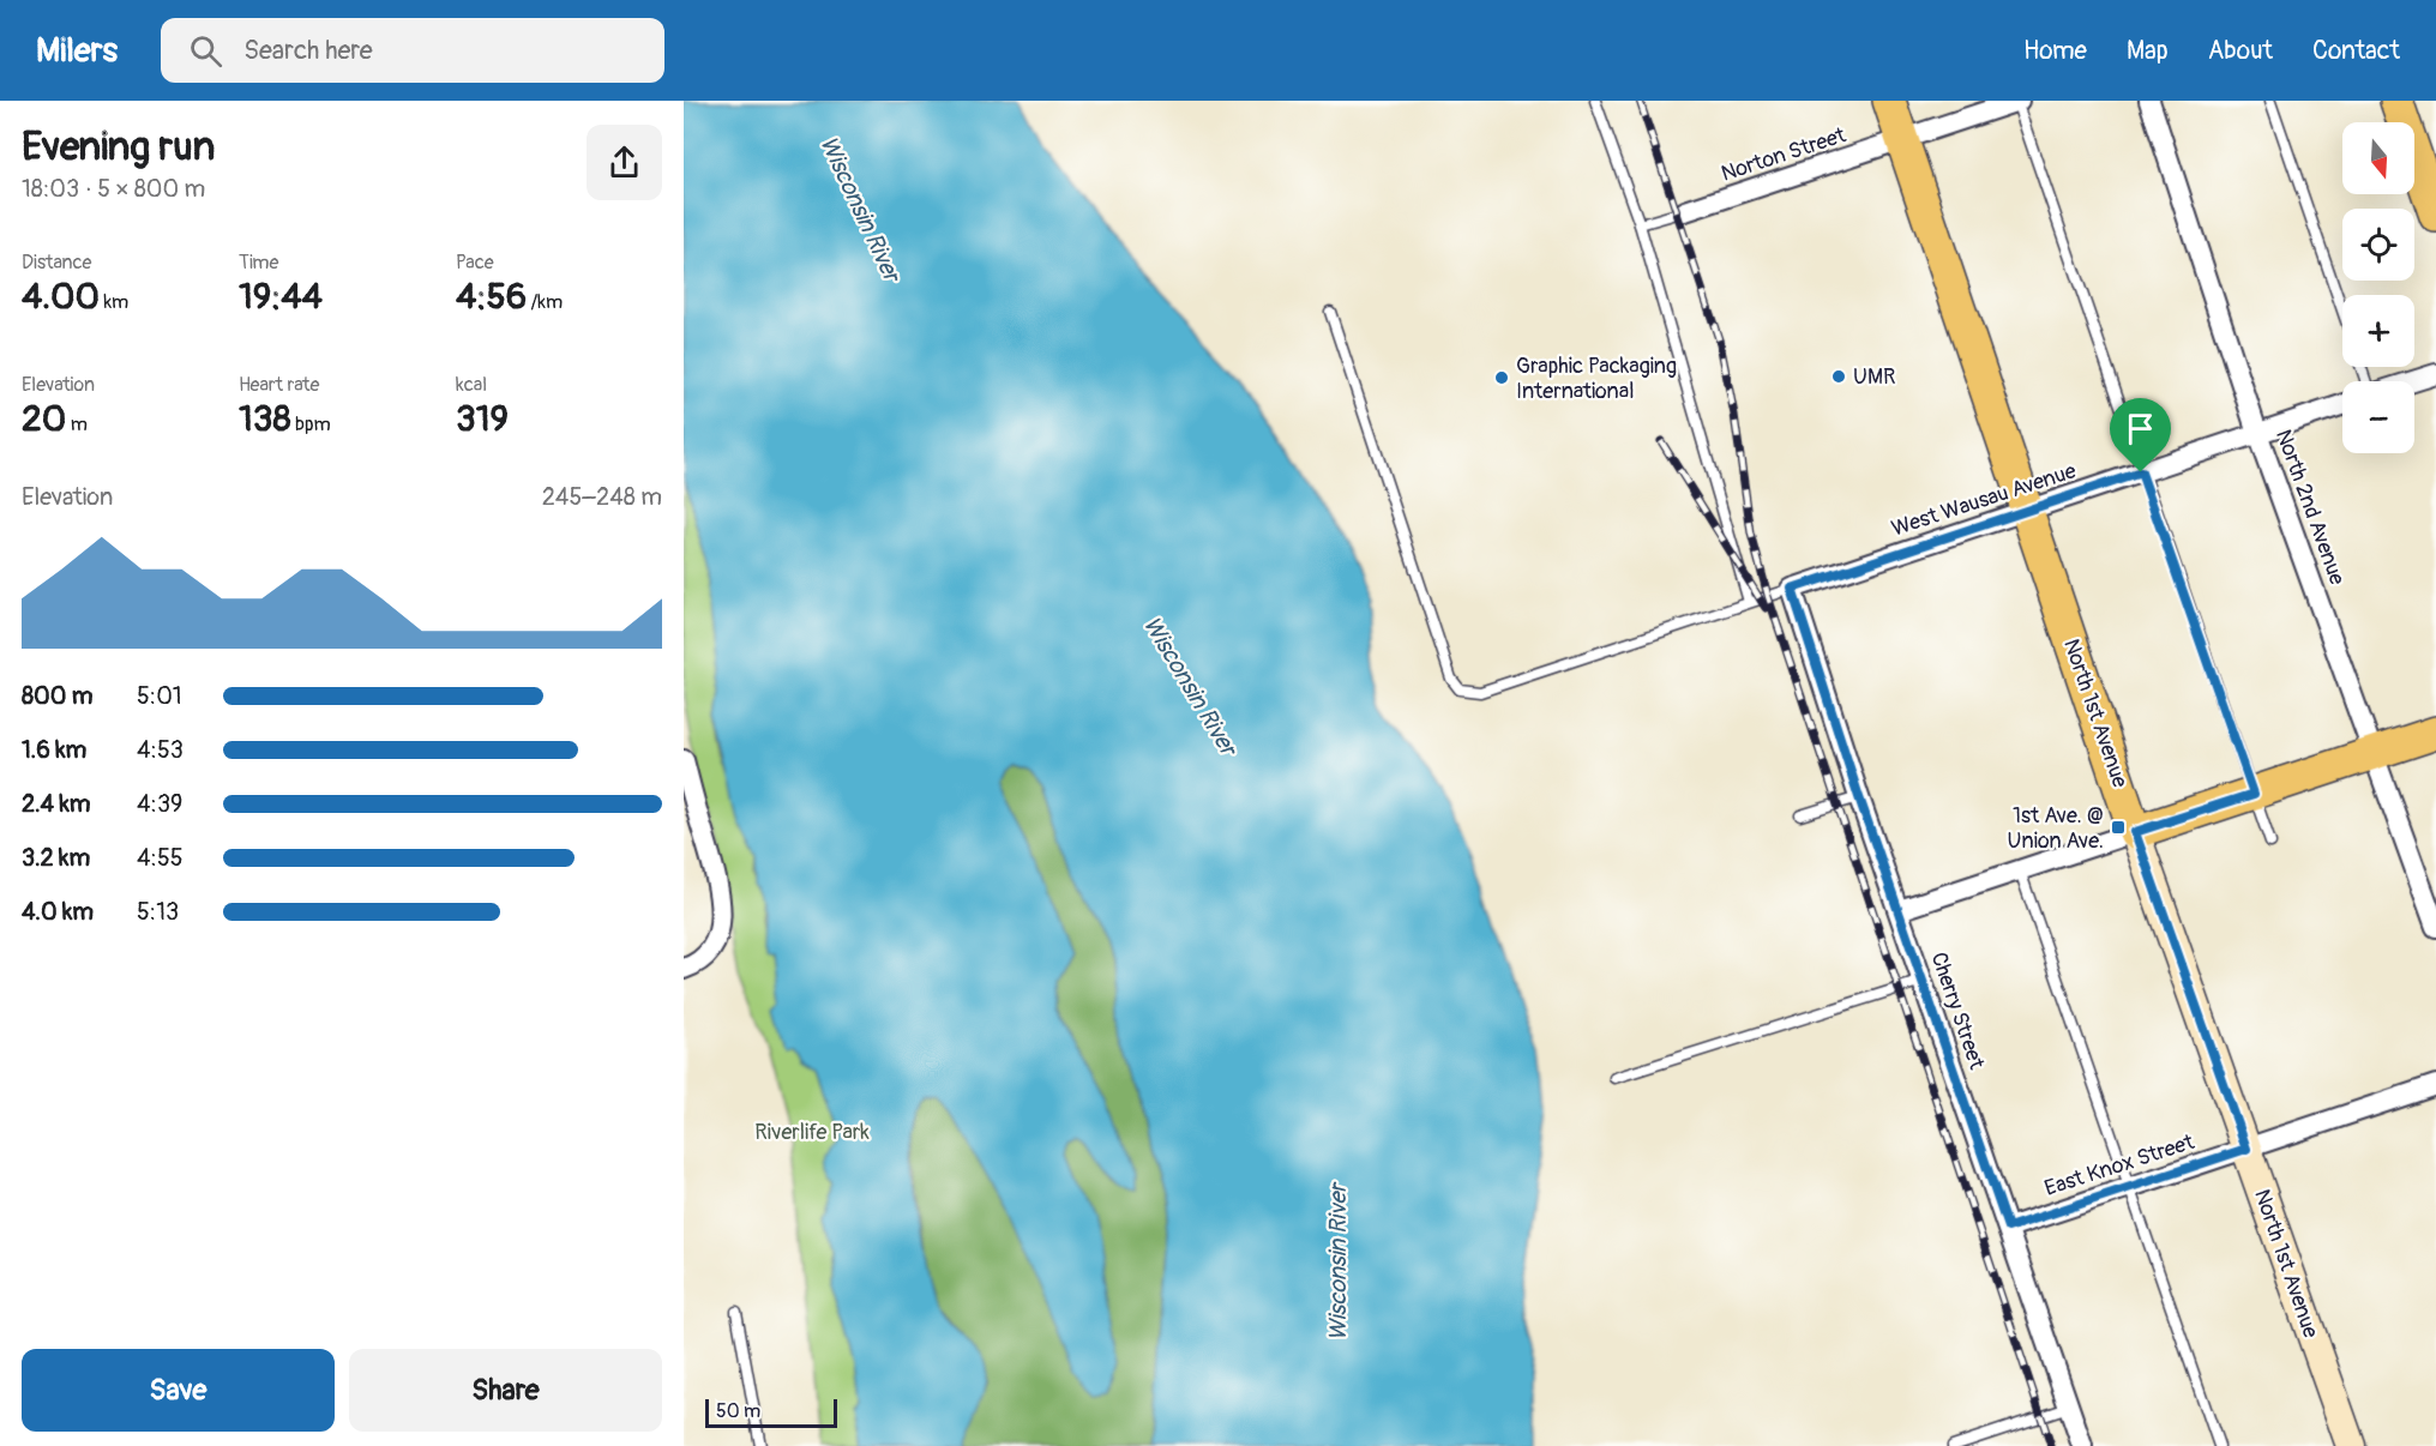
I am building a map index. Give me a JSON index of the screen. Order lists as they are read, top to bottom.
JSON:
{
  "streets": {
    "main road": ["North 1st Avenue"],
    "street": [
      "Norton Street",
      "West Wausau Avenue",
      "North 2nd Avenue",
      "Cherry Street",
      "East Knox Street"
    ]
  },
  "crossings": [
    ["Norton Street", "North 1st Avenue"],
    ["West Wausau Avenue", "North 2nd Avenue"],
    ["West Wausau Avenue", "North 1st Avenue"],
    ["West Wausau Avenue", "Cherry Street"],
    ["North 1st Avenue", "East Knox Street"],
    ["Cherry Street", "East Knox Street"]
  ],
  "water": ["Wisconsin River"],
  "parks": ["Riverlife Park"],
  "places": {
    "other": ["UMR", "Graphic Packaging International"],
    "transit": ["1st Ave. @ Union Ave."]
  },
  "scale_bar": "50 m",
  "north": "bottom",
  "page": {
    "header": "Milers",
    "search": "Search here",
    "nav": [
      "Home",
      "Map",
      "About",
      "Contact"
    ],
    "heading": ["Evening run", "18:03 · 5 × 800 m"],
    "map_buttons": ["+", "−"],
    "stats": [
      ["Distance", "4.00 km"],
      ["Time", "19:44"],
      ["Pace", "4:56 /km"],
      ["Elevation", "20 m"],
      ["Heart rate", "138 bpm"],
      ["kcal", "319"]
    ],
    "chart": ["Elevation", "245–248 m"],
    "list": [
      {
        "name": "800 m",
        "note": "5:01"
      },
      {
        "name": "1.6 km",
        "note": "4:53"
      },
      {
        "name": "2.4 km",
        "note": "4:39"
      },
      {
        "name": "3.2 km",
        "note": "4:55"
      },
      {
        "name": "4.0 km",
        "note": "5:13"
      }
    ],
    "buttons": ["Save", "Share"],
    "scale": "50 m"
  }
}
